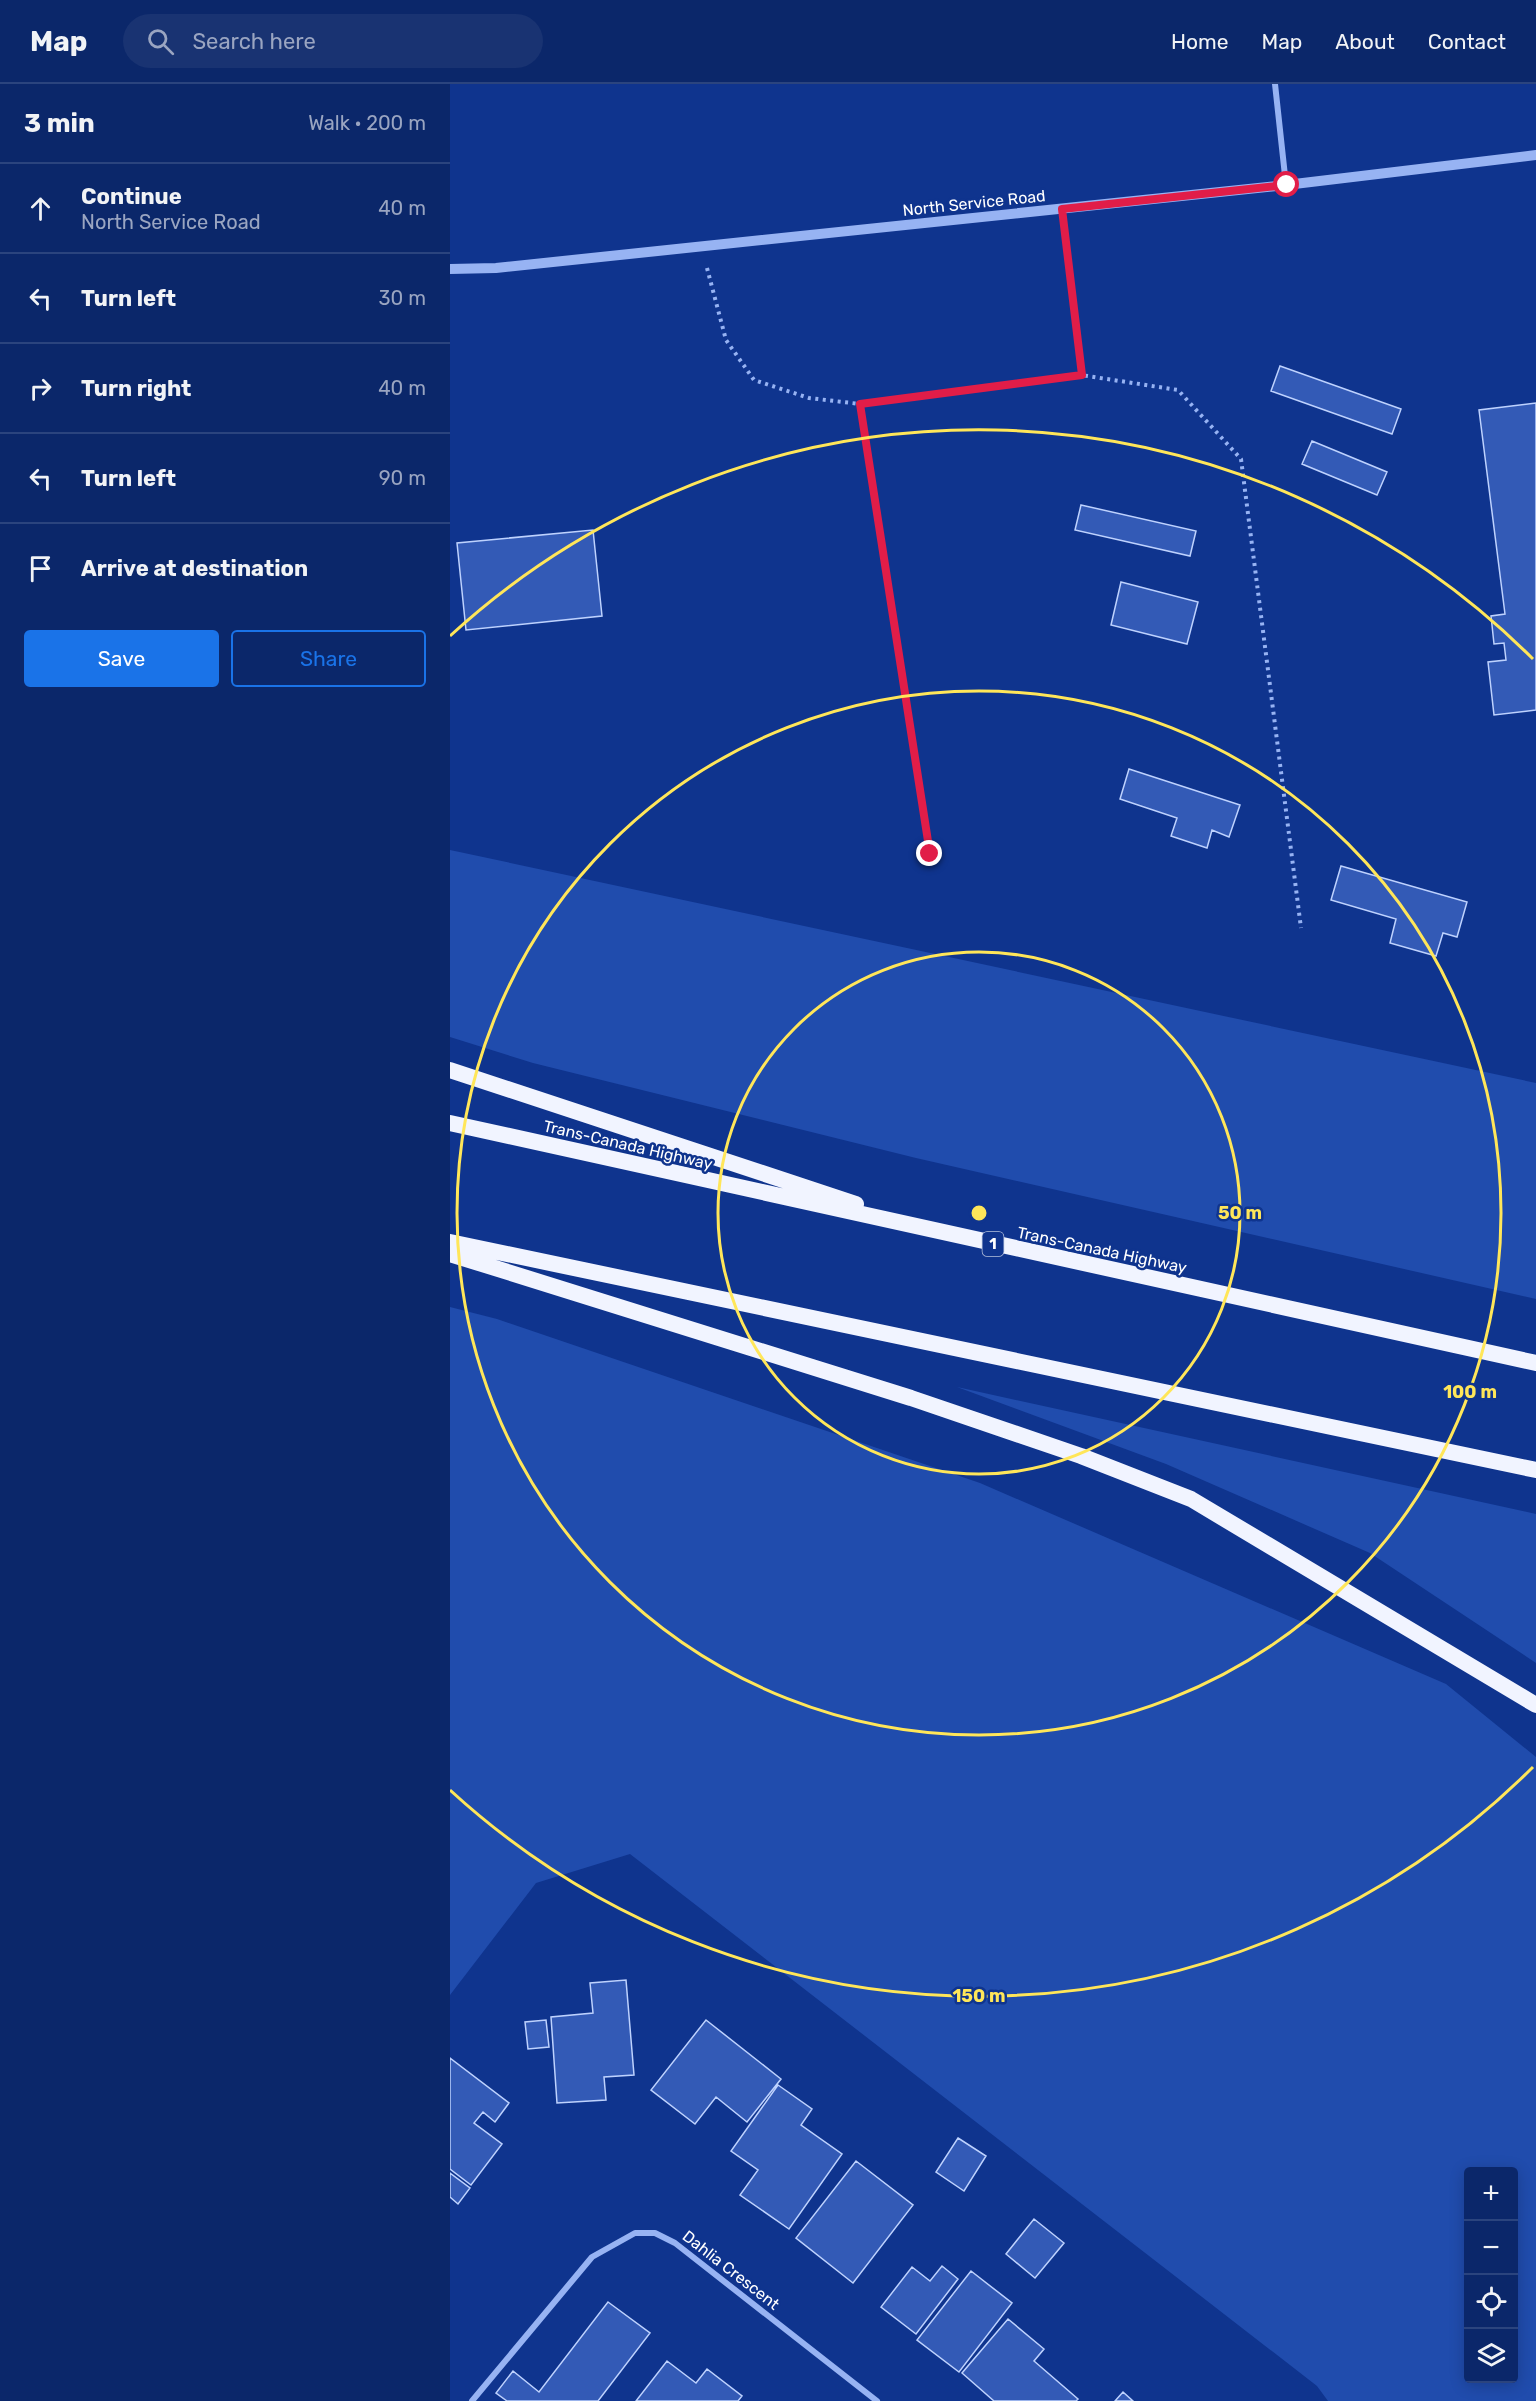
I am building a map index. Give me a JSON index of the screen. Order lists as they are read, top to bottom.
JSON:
{
  "streets": {
    "highway": ["Trans-Canada Highway", "1"],
    "street": ["North Service Road", "Dahlia Crescent"]
  },
  "page": {
    "header": "Map",
    "search": "Search here",
    "nav": [
      "Home",
      "Map",
      "About",
      "Contact"
    ],
    "heading": ["3 min", "Walk · 200 m"],
    "list": [
      ["Continue", "North Service Road", "40 m"],
      ["Turn left", "30 m"],
      ["Turn right", "40 m"],
      ["Turn left", "90 m"],
      "Arrive at destination"
    ],
    "buttons": ["Save", "Share"],
    "map_buttons": ["+", "−"]
  },
  "rings": ["50 m", "100 m", "150 m"]
}
